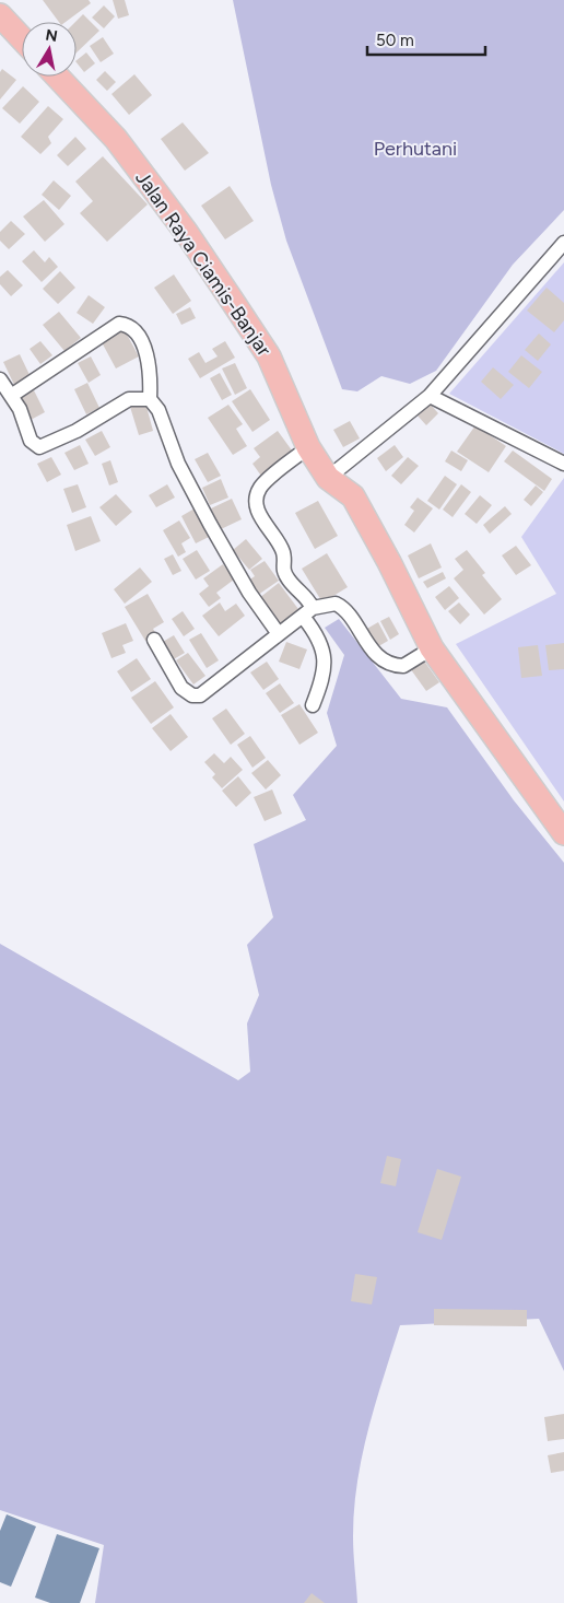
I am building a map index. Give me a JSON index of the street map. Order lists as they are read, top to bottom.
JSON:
{
  "streets": {
    "highway": ["Jalan Raya Ciamis-Banjar"]
  },
  "parks": ["Perhutani"],
  "scale_bar": "50 m",
  "north": "top"
}
